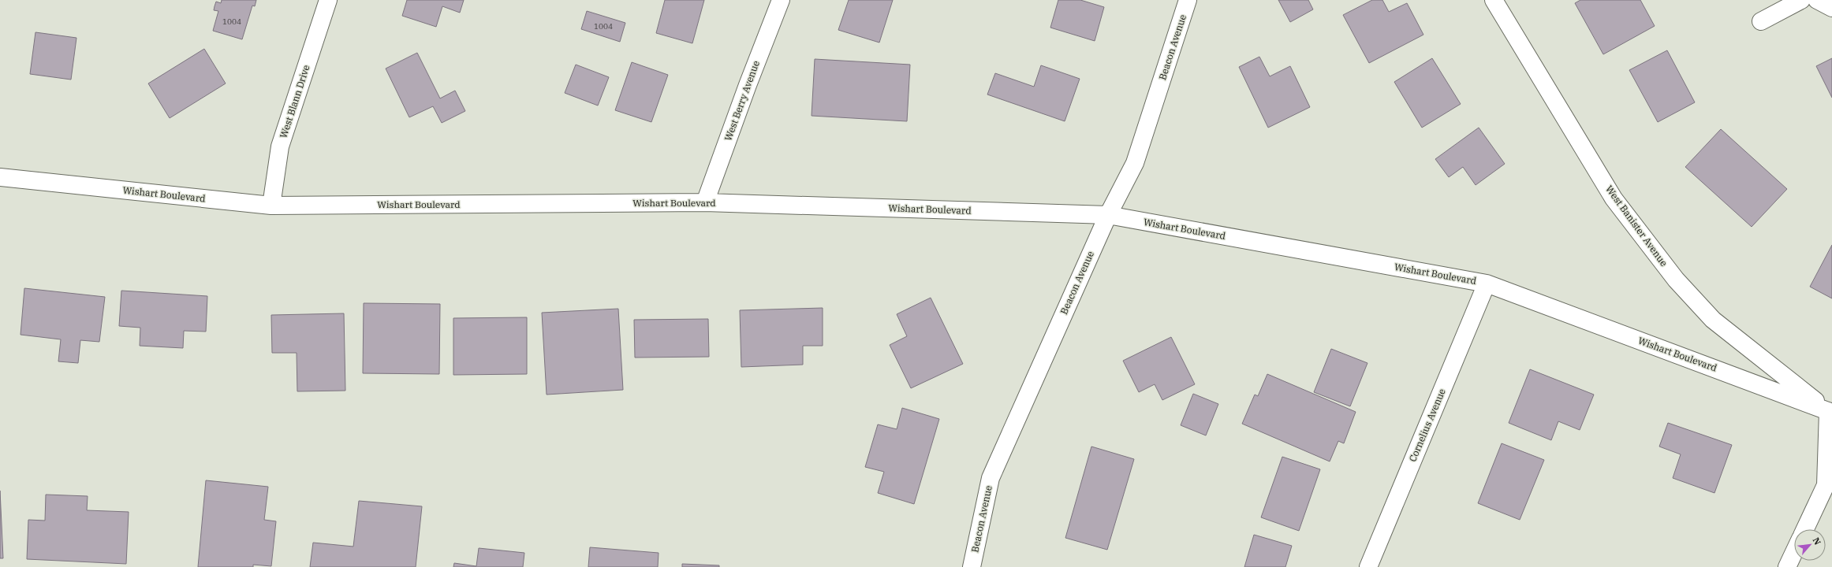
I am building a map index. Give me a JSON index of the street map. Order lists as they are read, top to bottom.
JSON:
{
  "streets": {
    "street": [
      "Beacon Avenue",
      "West Berry Avenue",
      "West Blann Drive",
      "Wishart Boulevard",
      "West Banister Avenue",
      "Cornelius Avenue"
    ]
  },
  "crossings": [
    ["Beacon Avenue", "Wishart Boulevard"],
    ["West Berry Avenue", "Wishart Boulevard"],
    ["West Blann Drive", "Wishart Boulevard"],
    ["Wishart Boulevard", "West Banister Avenue"],
    ["Wishart Boulevard", "Cornelius Avenue"]
  ],
  "house_numbers": ["1004", "1004"],
  "north": "top right"
}
